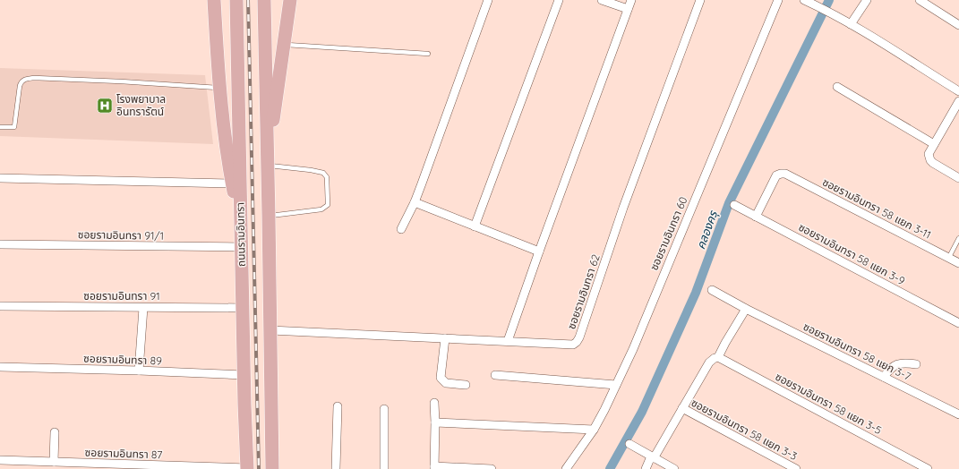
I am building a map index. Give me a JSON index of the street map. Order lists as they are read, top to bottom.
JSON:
{
  "streets": {
    "main road": ["ถนนรามอินทรา"],
    "street": [
      "ซอยรามอินทรา 58 แยก 3-11",
      "ซอยรามอินทรา 60",
      "ซอยรามอินทรา 91/1",
      "ซอยรามอินทรา 58 แยก 3-9",
      "ซอยรามอินทรา 62",
      "ซอยรามอินทรา 91",
      "ซอยรามอินทรา 58 แยก 3-7",
      "ซอยรามอินทรา 89",
      "ซอยรามอินทรา 58 แยก 3-5",
      "ซอยรามอินทรา 58 แยก 3-3",
      "ซอยรามอินทรา 87"
    ]
  },
  "crossings": [
    ["ซอยรามอินทรา 58 แยก 3-11", "ซอยรามอินทรา 58 แยก 3-9"],
    ["ถนนรามอินทรา", "ซอยรามอินทรา 91/1"],
    ["ถนนรามอินทรา", "ซอยรามอินทรา 91"],
    ["ถนนรามอินทรา", "ซอยรามอินทรา 89"],
    ["ถนนรามอินทรา", "ซอยรามอินทรา 87"]
  ],
  "water": ["คลองครุ"],
  "places": {
    "hospital": ["โรงพยาบาล อินทรารัตน์"]
  }
}
